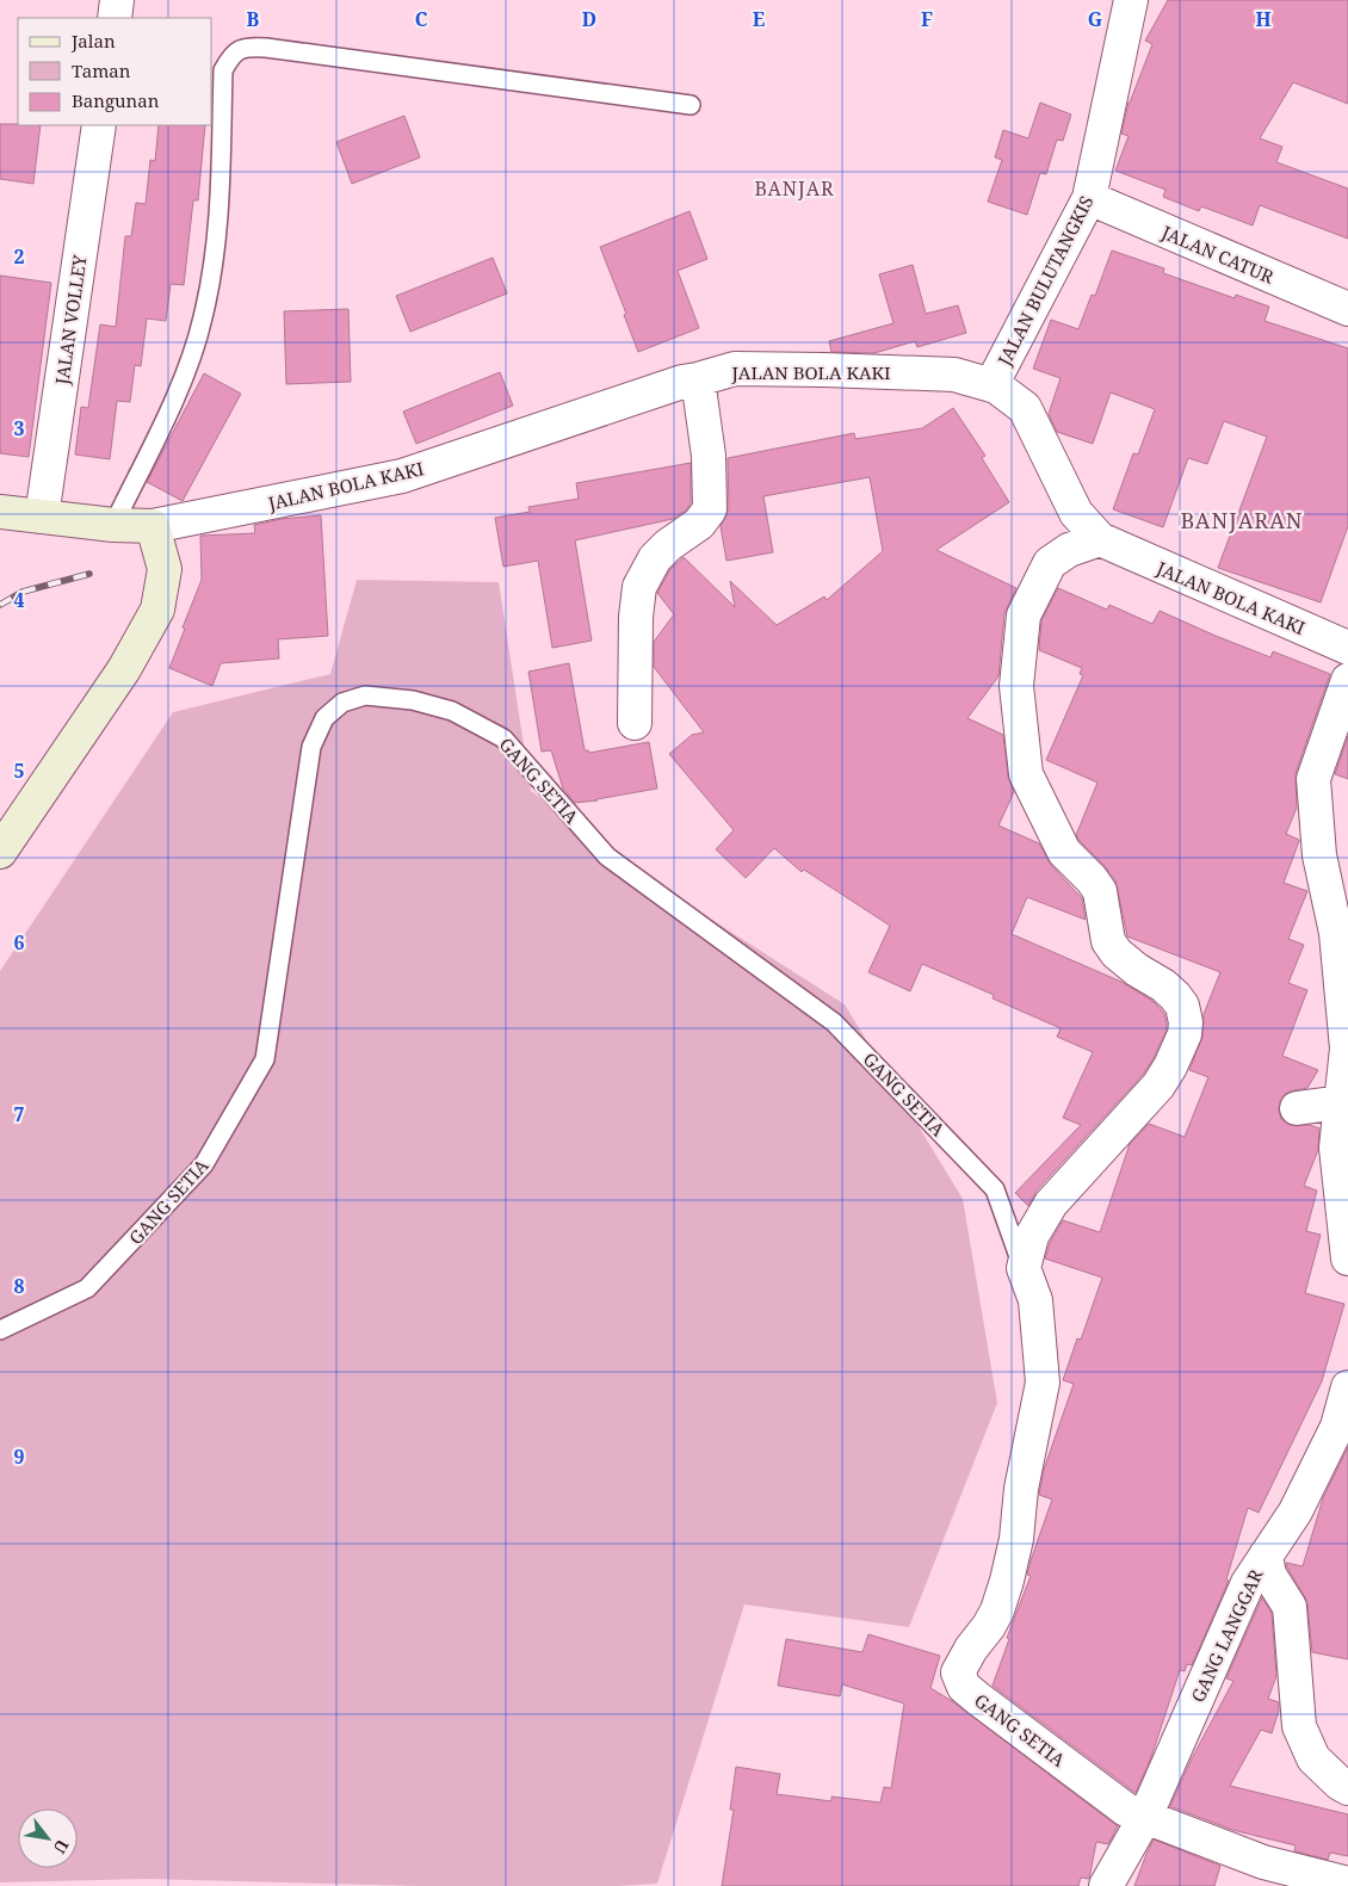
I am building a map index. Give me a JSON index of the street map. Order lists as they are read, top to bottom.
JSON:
{
  "streets": {
    "street": [
      "JALAN CATUR",
      "JALAN BULUTANGKIS",
      "JALAN VOLLEY",
      "JALAN BOLA KAKI",
      "GANG SETIA",
      "GANG LANGGAR"
    ]
  },
  "crossings": [
    ["JALAN CATUR", "JALAN BULUTANGKIS"],
    ["JALAN BULUTANGKIS", "JALAN BOLA KAKI"],
    ["GANG SETIA", "GANG LANGGAR"]
  ],
  "districts": ["BANJAR", "BANJARAN"],
  "legend": ["Jalan", "Taman", "Bangunan"],
  "north": "bottom right",
  "grid": {
    "columns": [
      "B",
      "C",
      "D",
      "E",
      "F",
      "G",
      "H"
    ],
    "rows": [
      "2",
      "3",
      "4",
      "5",
      "6",
      "7",
      "8",
      "9"
    ]
  }
}
